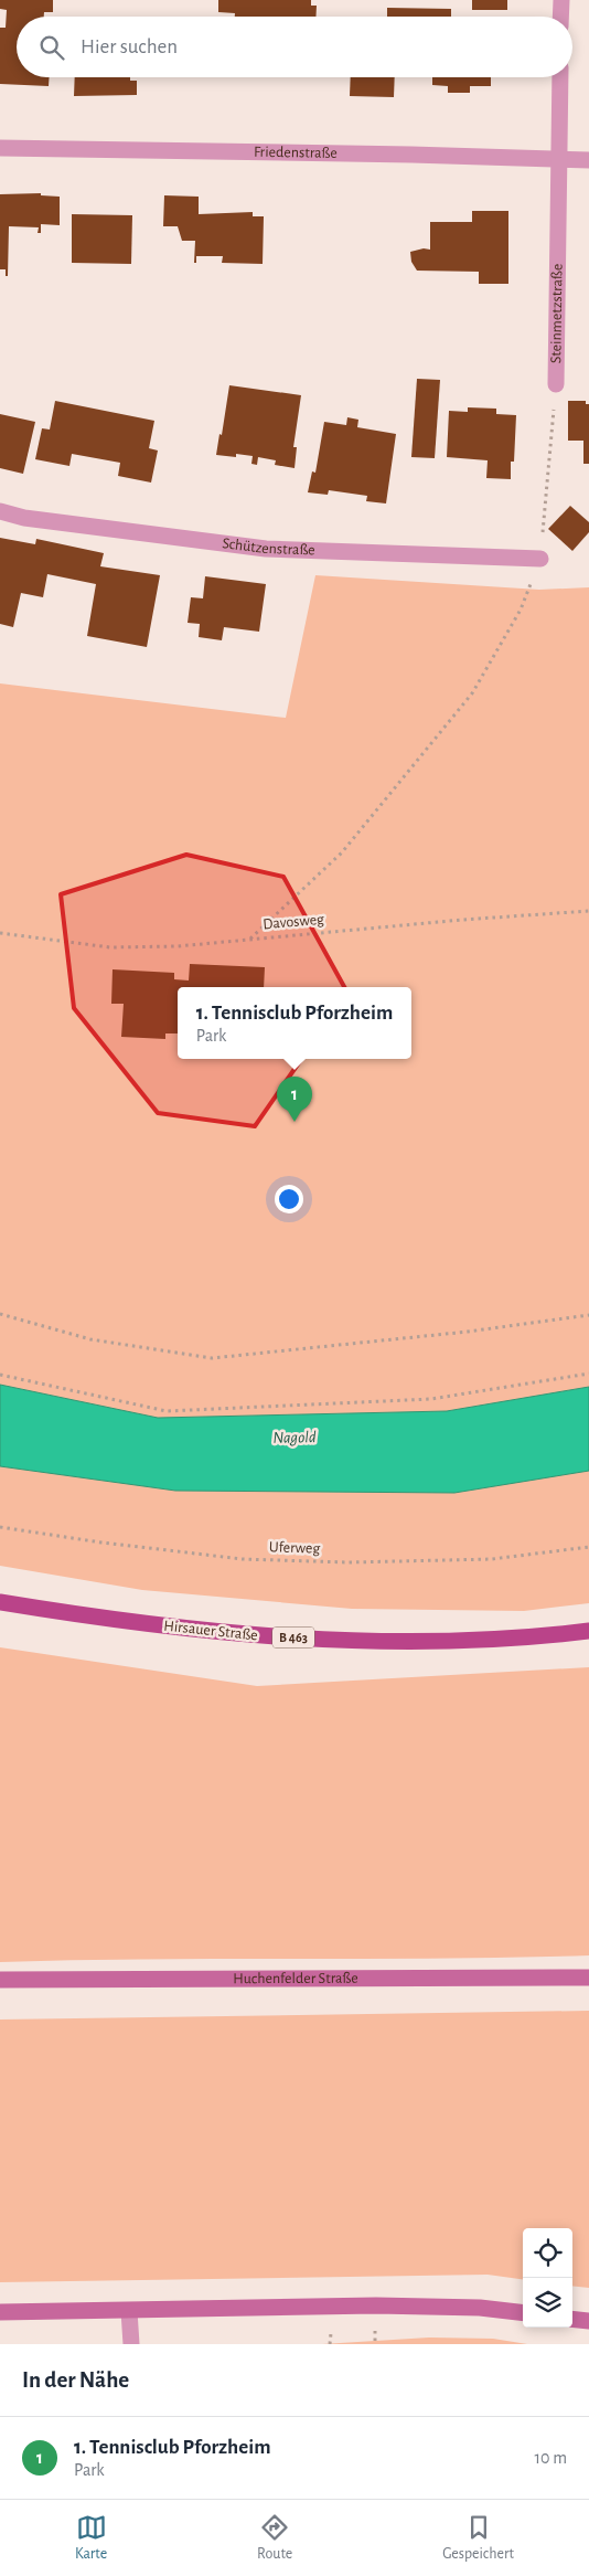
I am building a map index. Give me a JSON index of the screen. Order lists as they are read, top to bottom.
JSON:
{
  "streets": {
    "main road": ["Hirsauer Straße", "B 463", "Huchenfelder Straße"],
    "street": ["Friedenstraße", "Steinmetzstraße", "Schützenstraße"],
    "path": ["Davosweg", "Uferweg"]
  },
  "crossings": [
    ["Friedenstraße", "Steinmetzstraße"],
    ["Steinmetzstraße", "Schützenstraße"]
  ],
  "water": ["Nagold"],
  "page": {
    "search": "Hier suchen",
    "popup": ["1. Tennisclub Pforzheim", "Park"],
    "pins": "1",
    "heading": "In der Nähe",
    "list": [
      {
        "mark": "1",
        "name": "1. Tennisclub Pforzheim",
        "note": "Park",
        "value": "10 m"
      }
    ],
    "nav": ["Karte", "Route", "Gespeichert"]
  }
}
